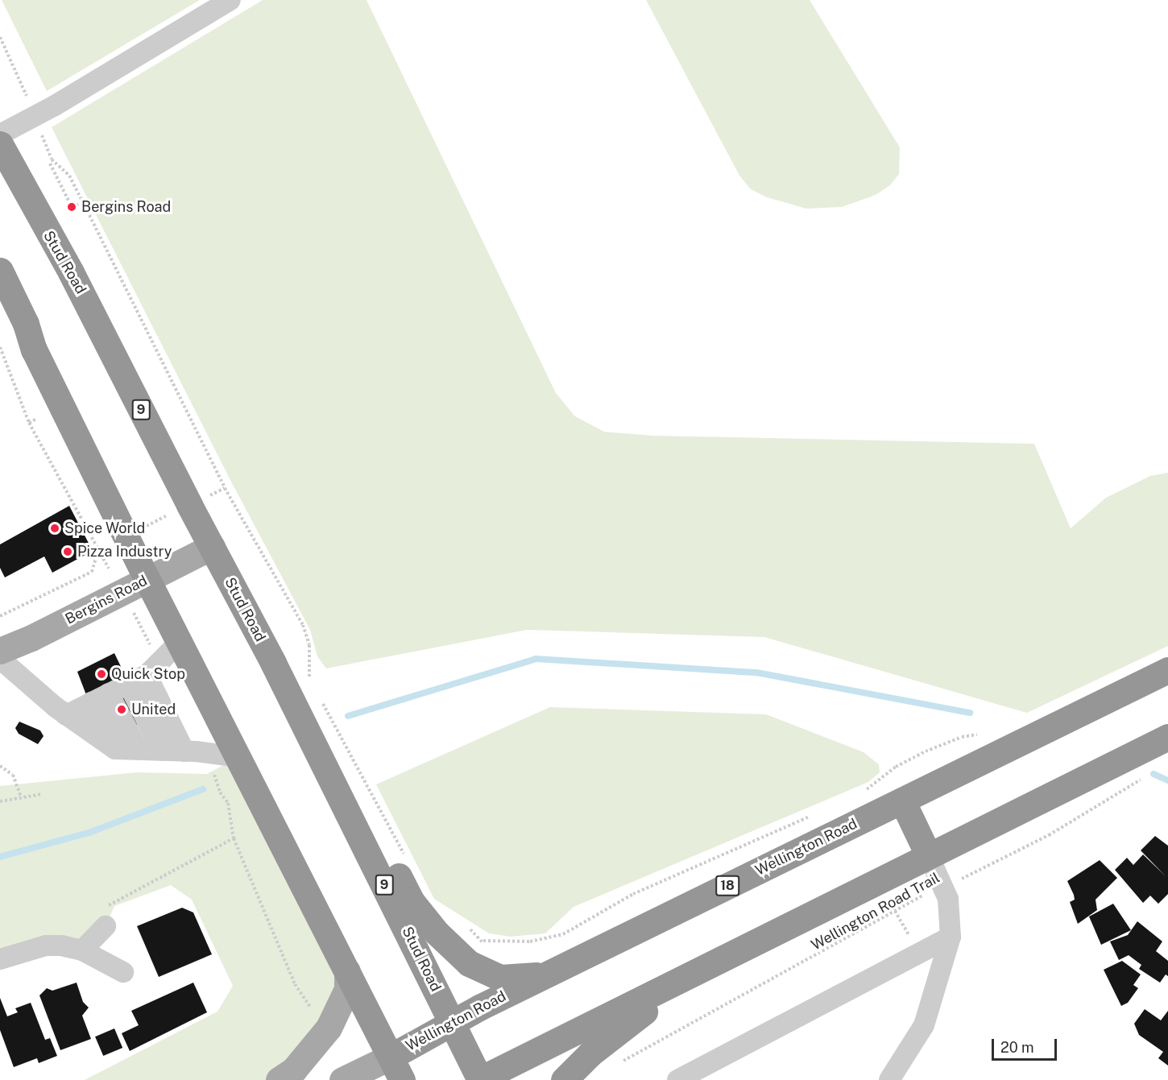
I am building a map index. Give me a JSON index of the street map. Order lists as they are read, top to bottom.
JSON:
{
  "streets": {
    "highway": [
      "Stud Road",
      "9",
      "Wellington Road",
      "18"
    ],
    "main road": ["Bergins Road"],
    "path": ["Wellington Road Trail"]
  },
  "crossings": [
    ["Stud Road", "Bergins Road"],
    ["Stud Road", "Wellington Road"]
  ],
  "places": [
    "Bergins Road",
    "Spice World",
    "Pizza Industry",
    "Quick Stop",
    "United"
  ],
  "scale_bar": "20 m"
}
